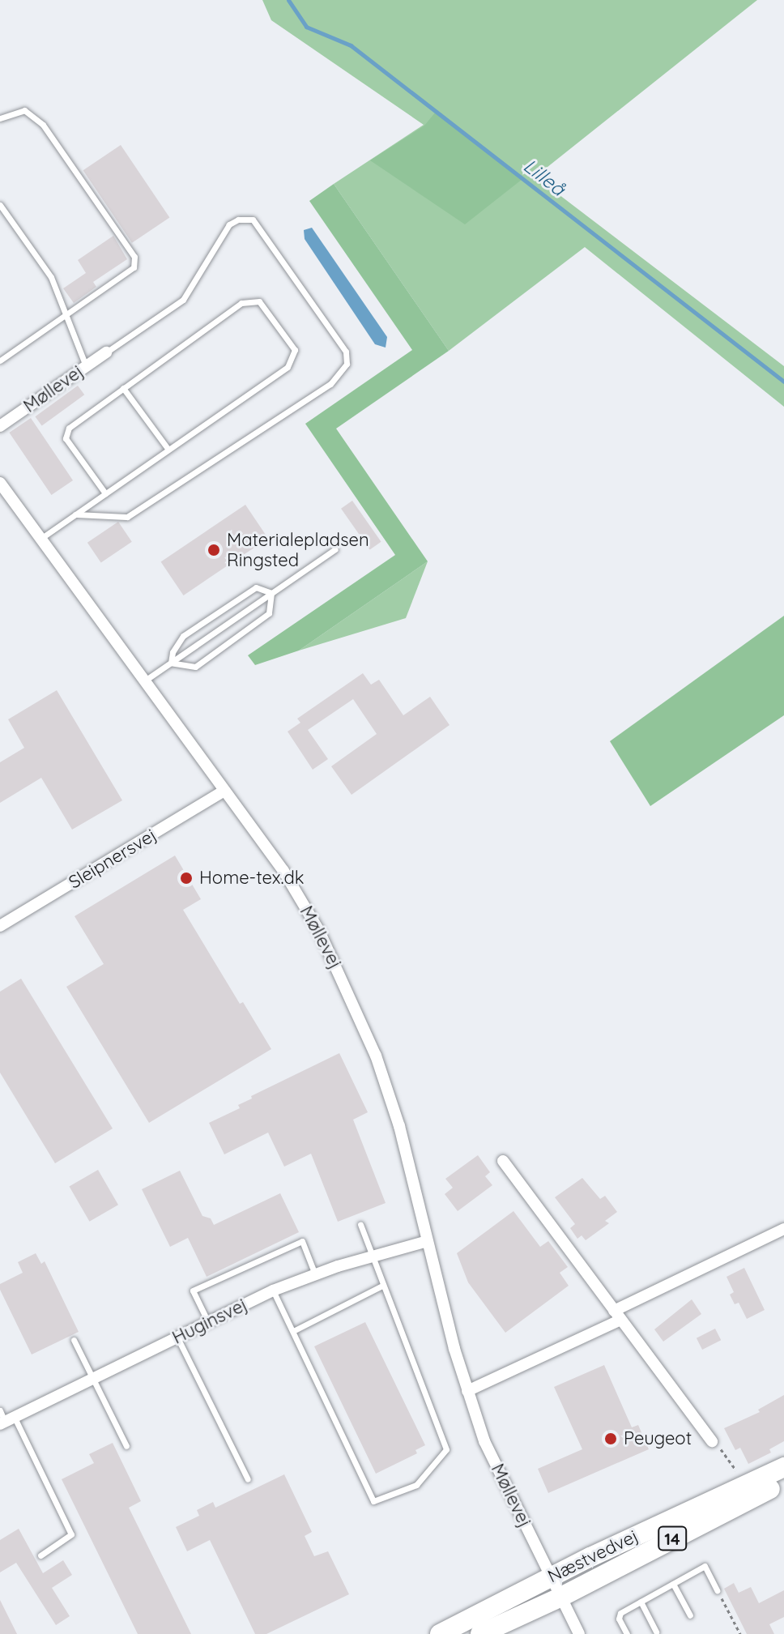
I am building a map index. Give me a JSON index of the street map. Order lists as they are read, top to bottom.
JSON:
{
  "streets": {
    "main road": ["14", "Næstvedvej"],
    "street": ["Møllevej", "Sleipnersvej", "Huginsvej"]
  },
  "crossings": [
    ["Møllevej", "Sleipnersvej"],
    ["Møllevej", "Huginsvej"],
    ["Møllevej", "Næstvedvej"]
  ],
  "water": ["Lilleå"],
  "places": ["Materialepladsen Ringsted", "Home-tex.dk", "Peugeot"]
}
